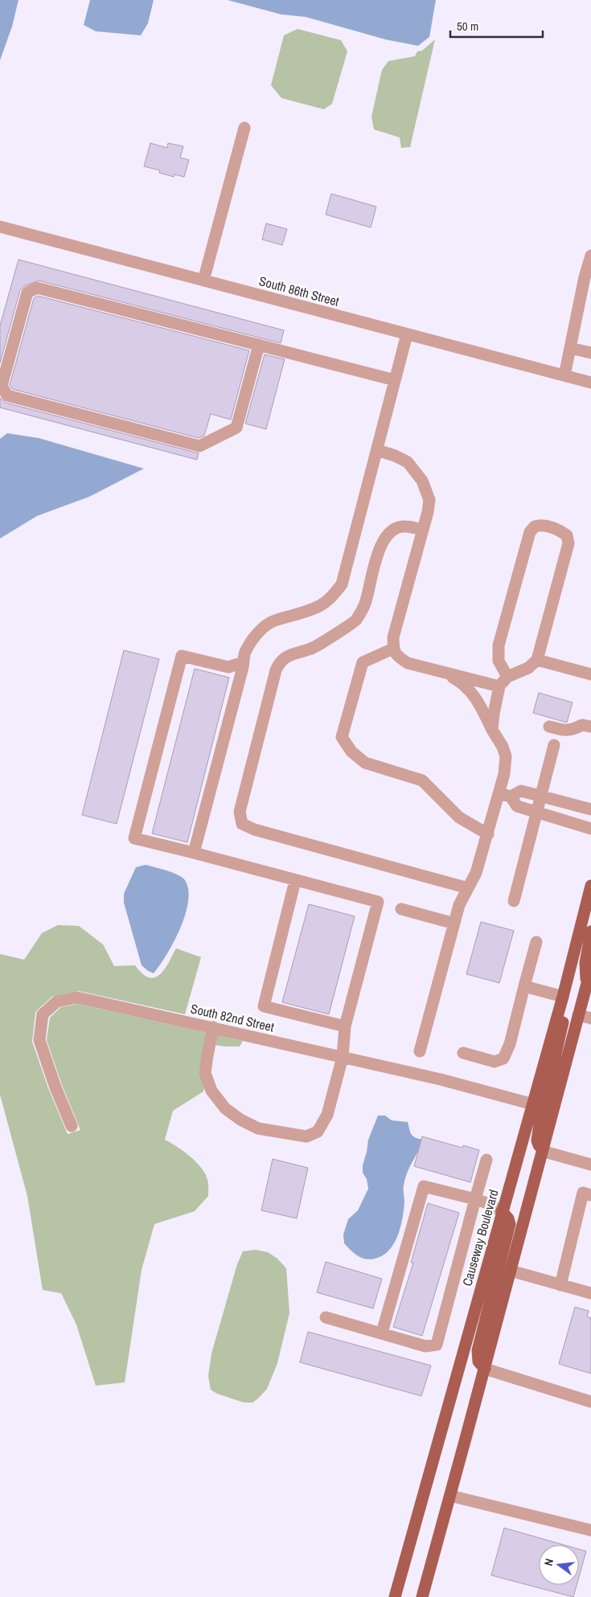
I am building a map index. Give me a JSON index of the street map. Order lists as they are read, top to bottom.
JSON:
{
  "streets": {
    "main road": ["Causeway Boulevard"],
    "street": ["South 86th Street", "South 82nd Street"]
  },
  "crossings": [
    ["South 82nd Street", "Causeway Boulevard"]
  ],
  "scale_bar": "50 m",
  "north": "left"
}
